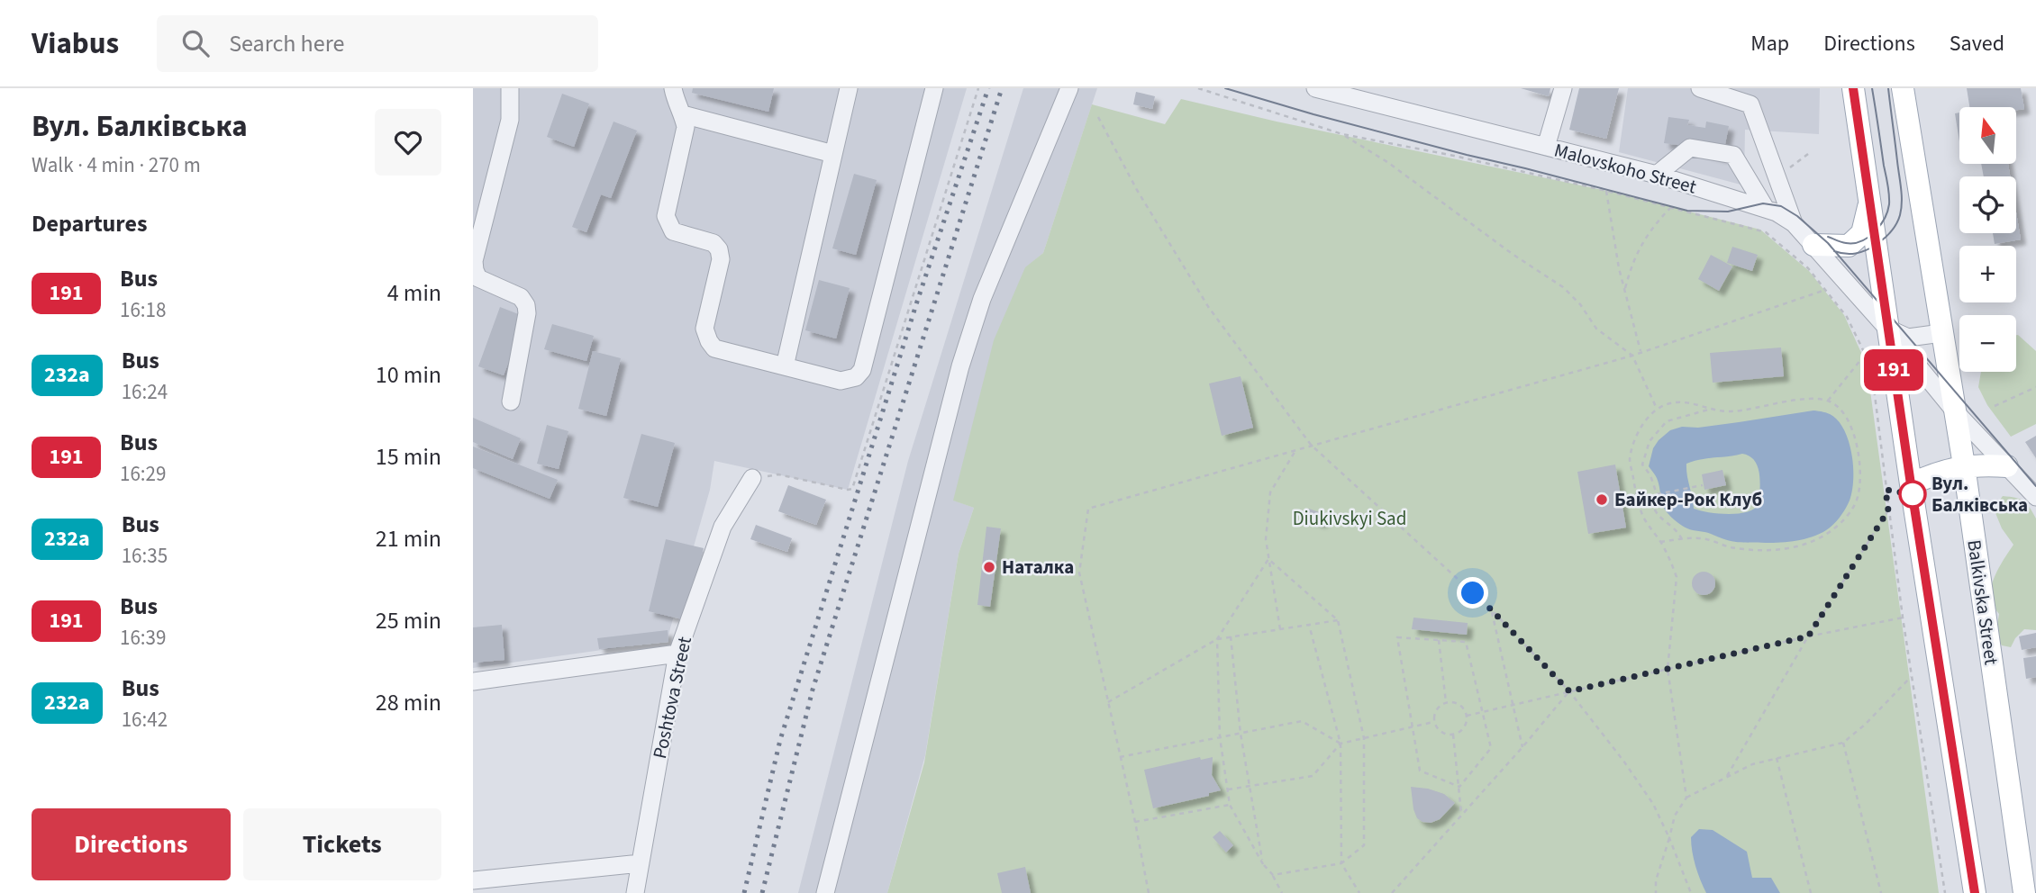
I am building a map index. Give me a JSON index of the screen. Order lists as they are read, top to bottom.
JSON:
{
  "streets": {
    "main road": ["Balkivska Street"],
    "street": ["Malovskoho Street", "Poshtova Street"]
  },
  "crossings": [
    ["Malovskoho Street", "Balkivska Street"]
  ],
  "parks": ["Diukivskyi Sad"],
  "places": ["Вул. Балківська", "Байкер-Рок Клуб", "Наталка"],
  "lines": ["bus line 191"],
  "north": "top",
  "page": {
    "header": "Viabus",
    "search": "Search here",
    "nav": ["Map", "Directions", "Saved"],
    "heading": [
      ["Вул. Балківська", "Walk · 4 min · 270 m"],
      "Departures"
    ],
    "on_map": "191",
    "map_buttons": ["+", "−"],
    "list": [
      {
        "mark": "191",
        "name": "Bus",
        "note": "16:18",
        "value": "4 min"
      },
      {
        "mark": "232а",
        "name": "Bus",
        "note": "16:24",
        "value": "10 min"
      },
      {
        "mark": "191",
        "name": "Bus",
        "note": "16:29",
        "value": "15 min"
      },
      {
        "mark": "232а",
        "name": "Bus",
        "note": "16:35",
        "value": "21 min"
      },
      {
        "mark": "191",
        "name": "Bus",
        "note": "16:39",
        "value": "25 min"
      },
      {
        "mark": "232а",
        "name": "Bus",
        "note": "16:42",
        "value": "28 min"
      }
    ],
    "buttons": ["Directions", "Tickets"]
  }
}
